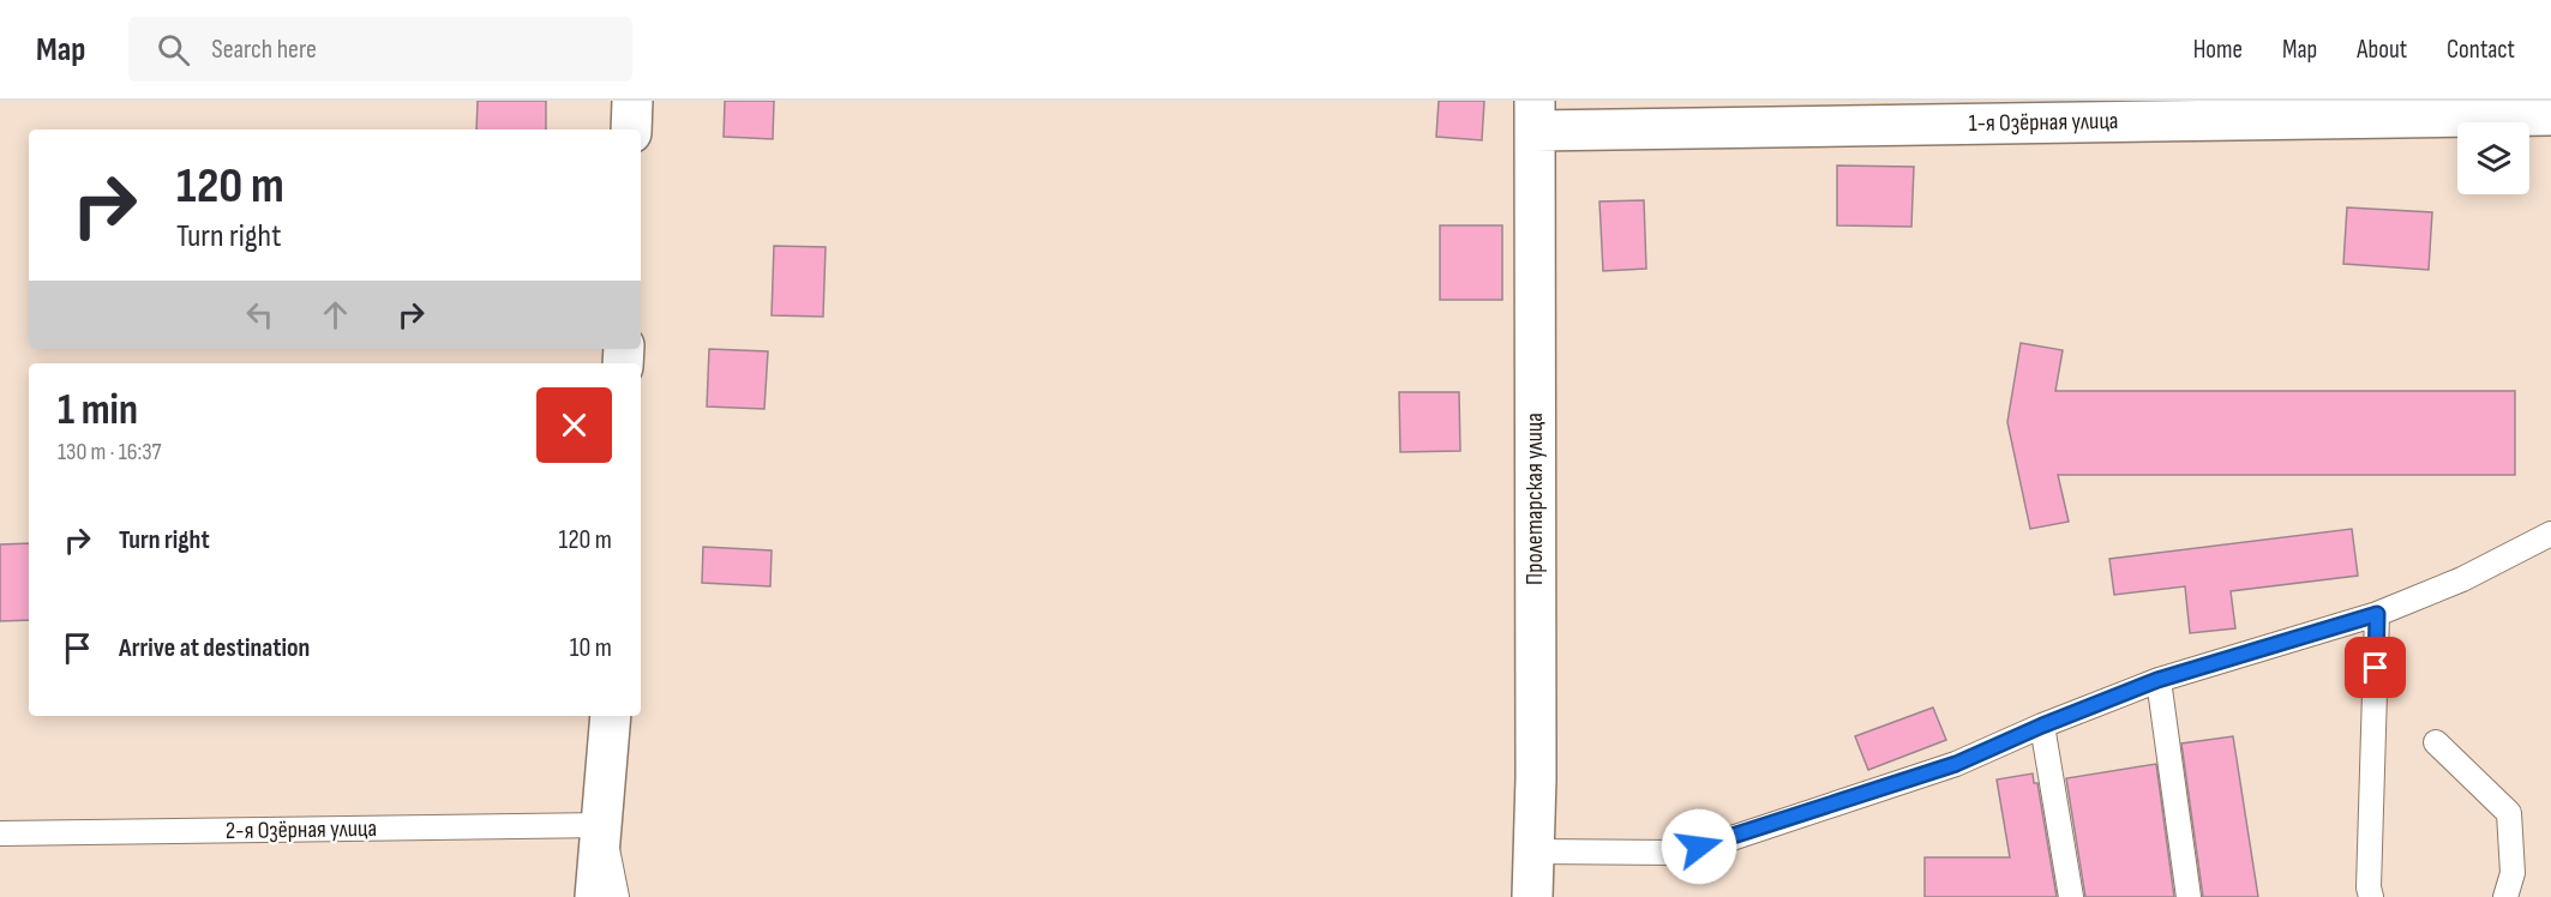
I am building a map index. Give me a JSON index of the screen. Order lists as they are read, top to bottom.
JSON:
{
  "streets": {
    "street": ["1-я Озёрная улица", "Пролетарская улица"],
    "lane": ["2-я Озёрная улица"]
  },
  "crossings": [
    ["1-я Озёрная улица", "Пролетарская улица"]
  ],
  "page": {
    "header": "Map",
    "search": "Search here",
    "nav": [
      "Home",
      "Map",
      "About",
      "Contact"
    ],
    "turn": ["120 m", "Turn right"],
    "heading": ["1 min", "130 m · 16:37"],
    "list": [
      {
        "name": "Turn right",
        "value": "120 m"
      },
      {
        "name": "Arrive at destination",
        "value": "10 m"
      }
    ]
  }
}
